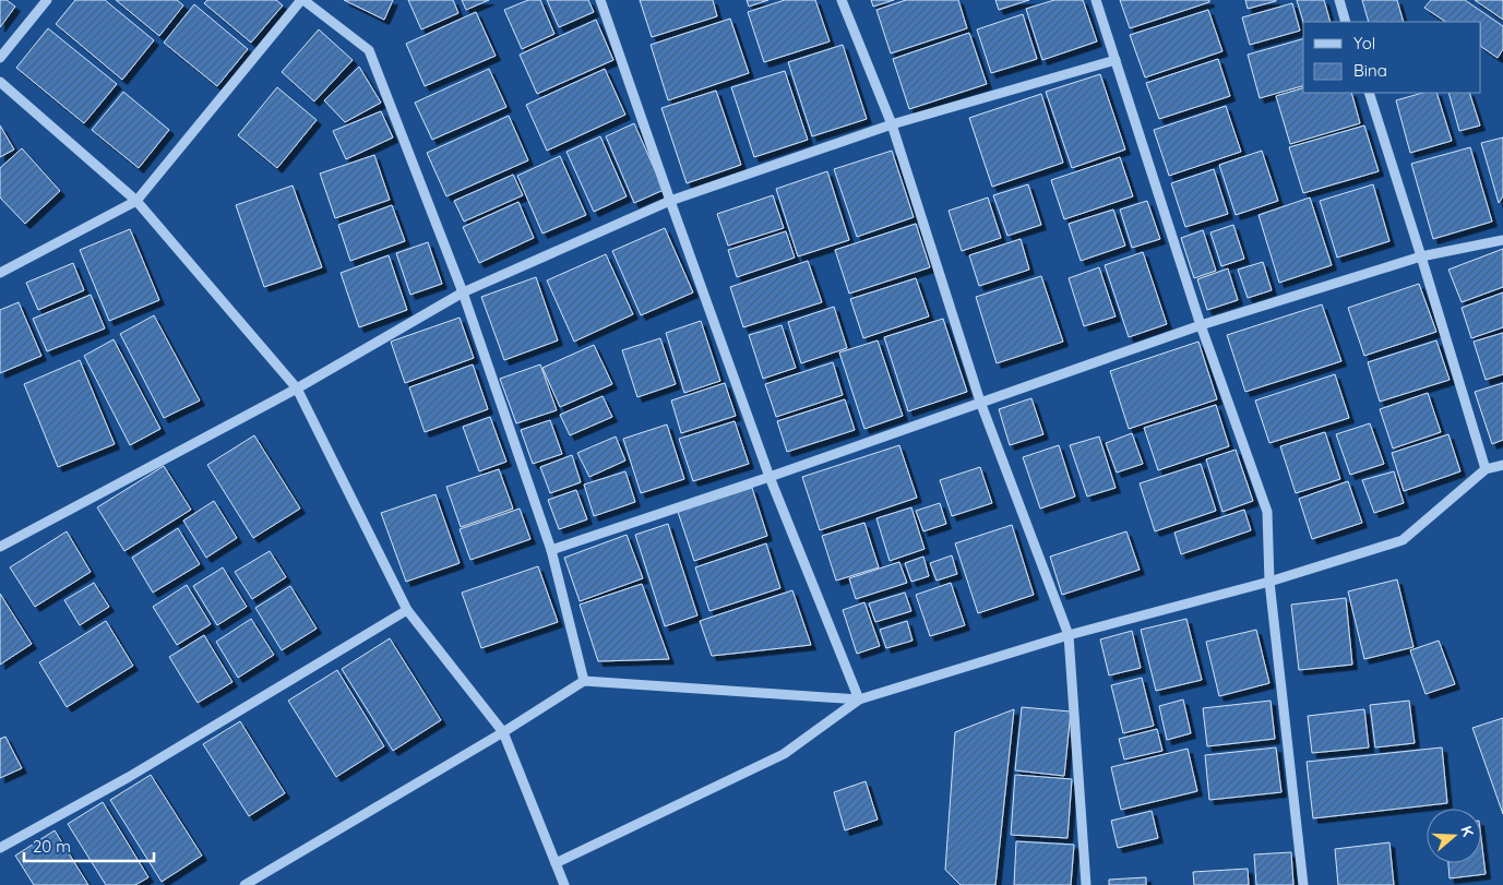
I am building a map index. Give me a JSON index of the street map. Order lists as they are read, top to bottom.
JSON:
{
  "legend": ["Yol", "Bina"],
  "scale_bar": "20 m",
  "north": "right"
}
